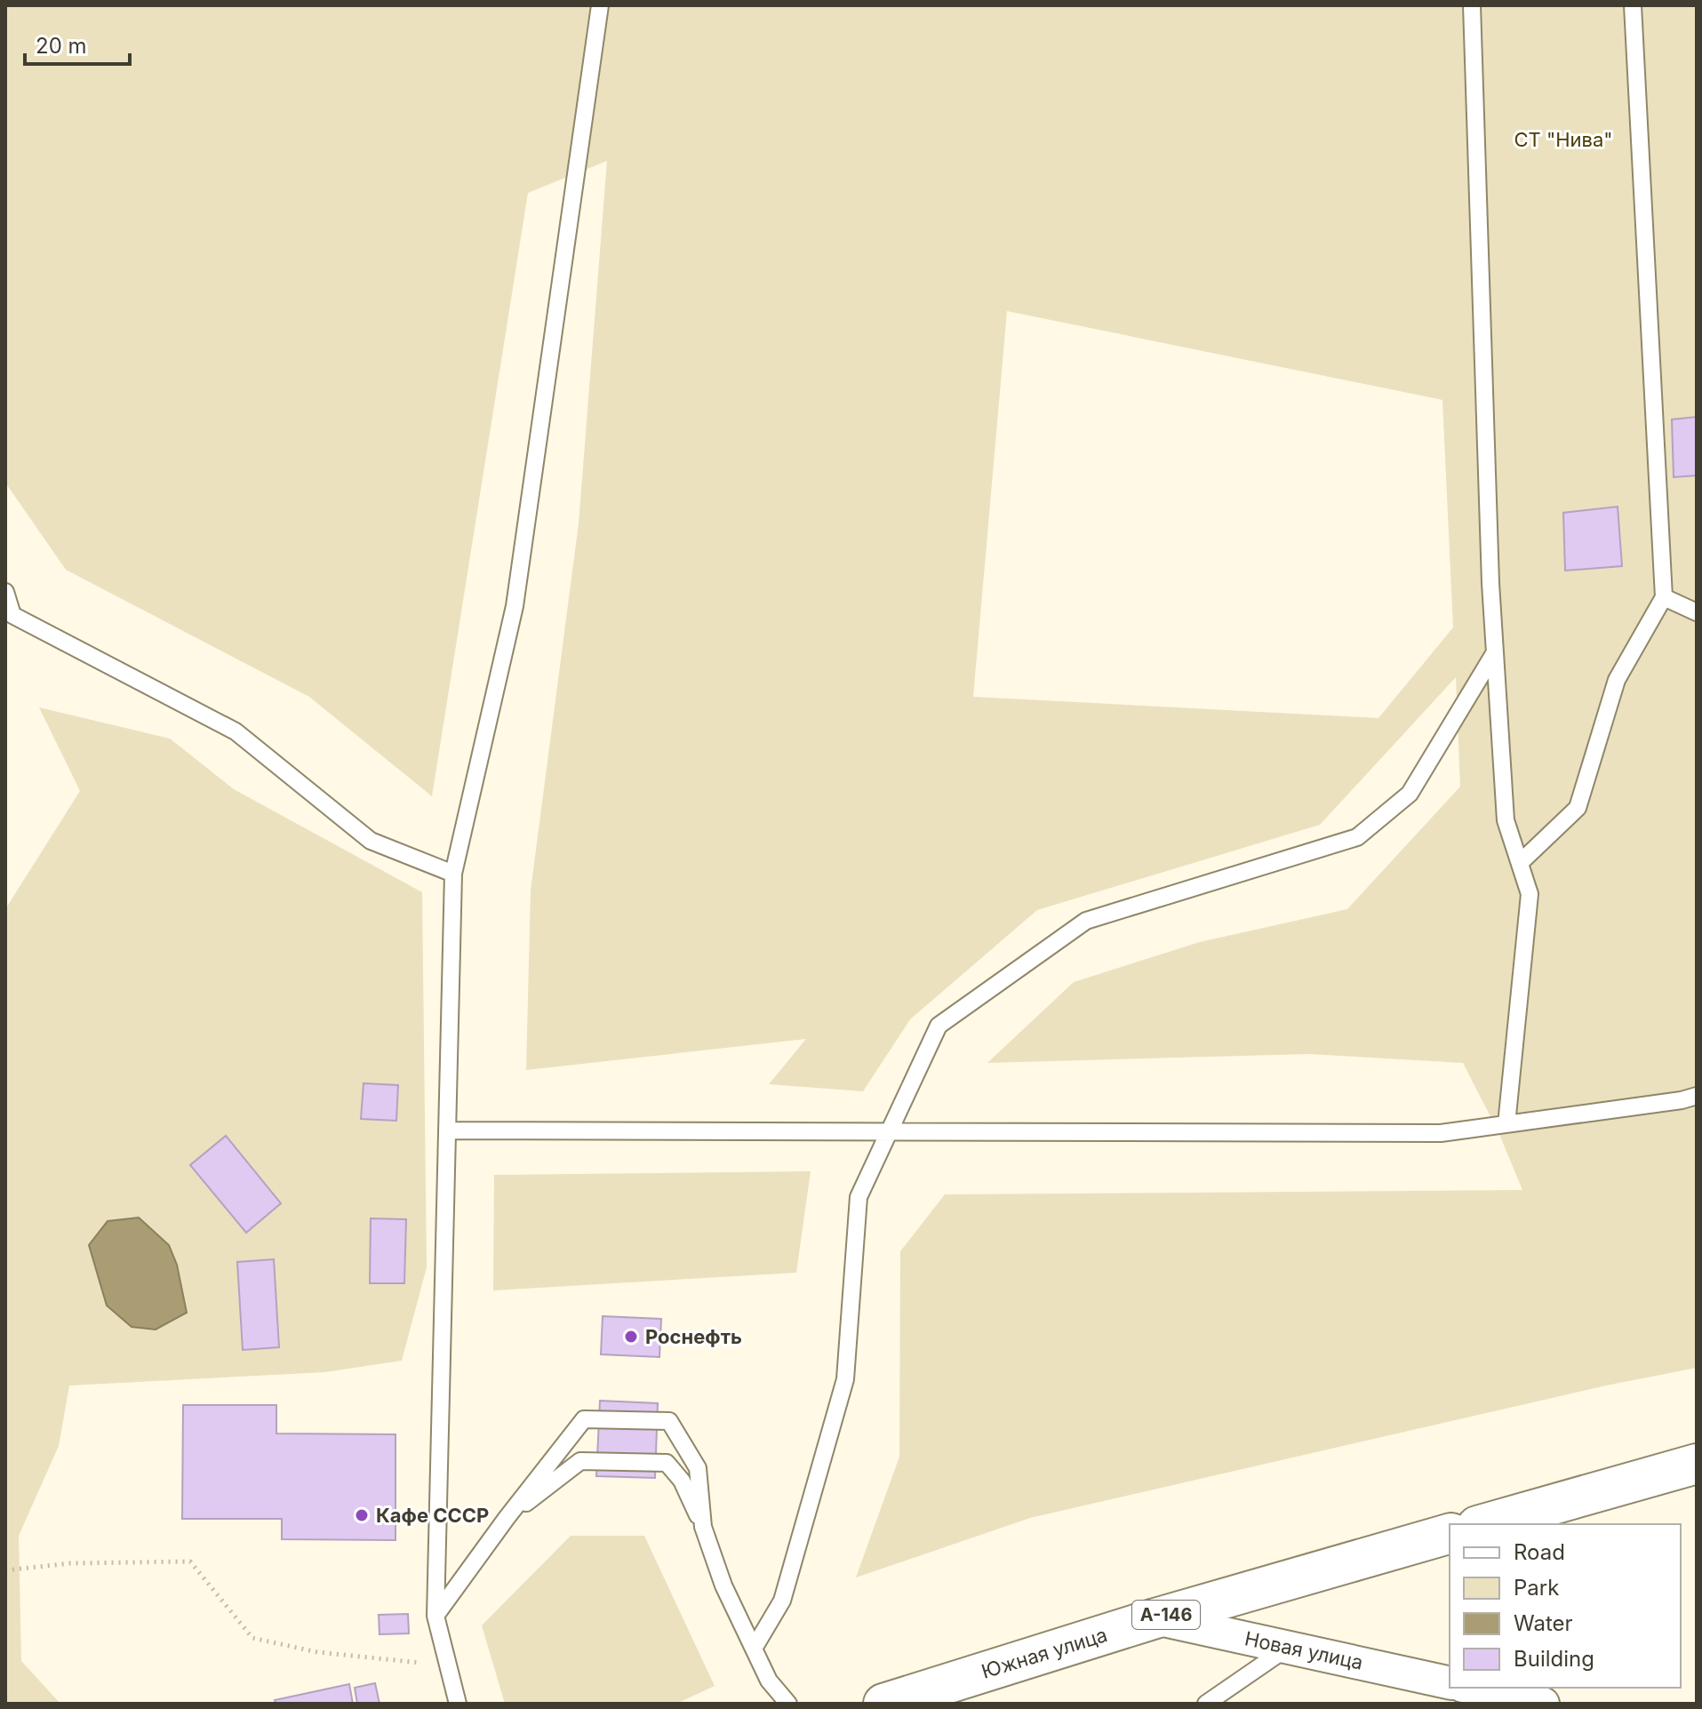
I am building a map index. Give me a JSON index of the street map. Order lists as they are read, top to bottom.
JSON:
{
  "streets": {
    "highway": ["А-146", "Южная улица"],
    "street": ["Новая улица"]
  },
  "crossings": [
    ["Новая улица", "Южная улица"]
  ],
  "parks": ["СТ \"Нива\""],
  "places": ["Роснефть", "Кафе СССР"],
  "legend": [
    "Road",
    "Park",
    "Water",
    "Building"
  ],
  "scale_bar": "20 m"
}
